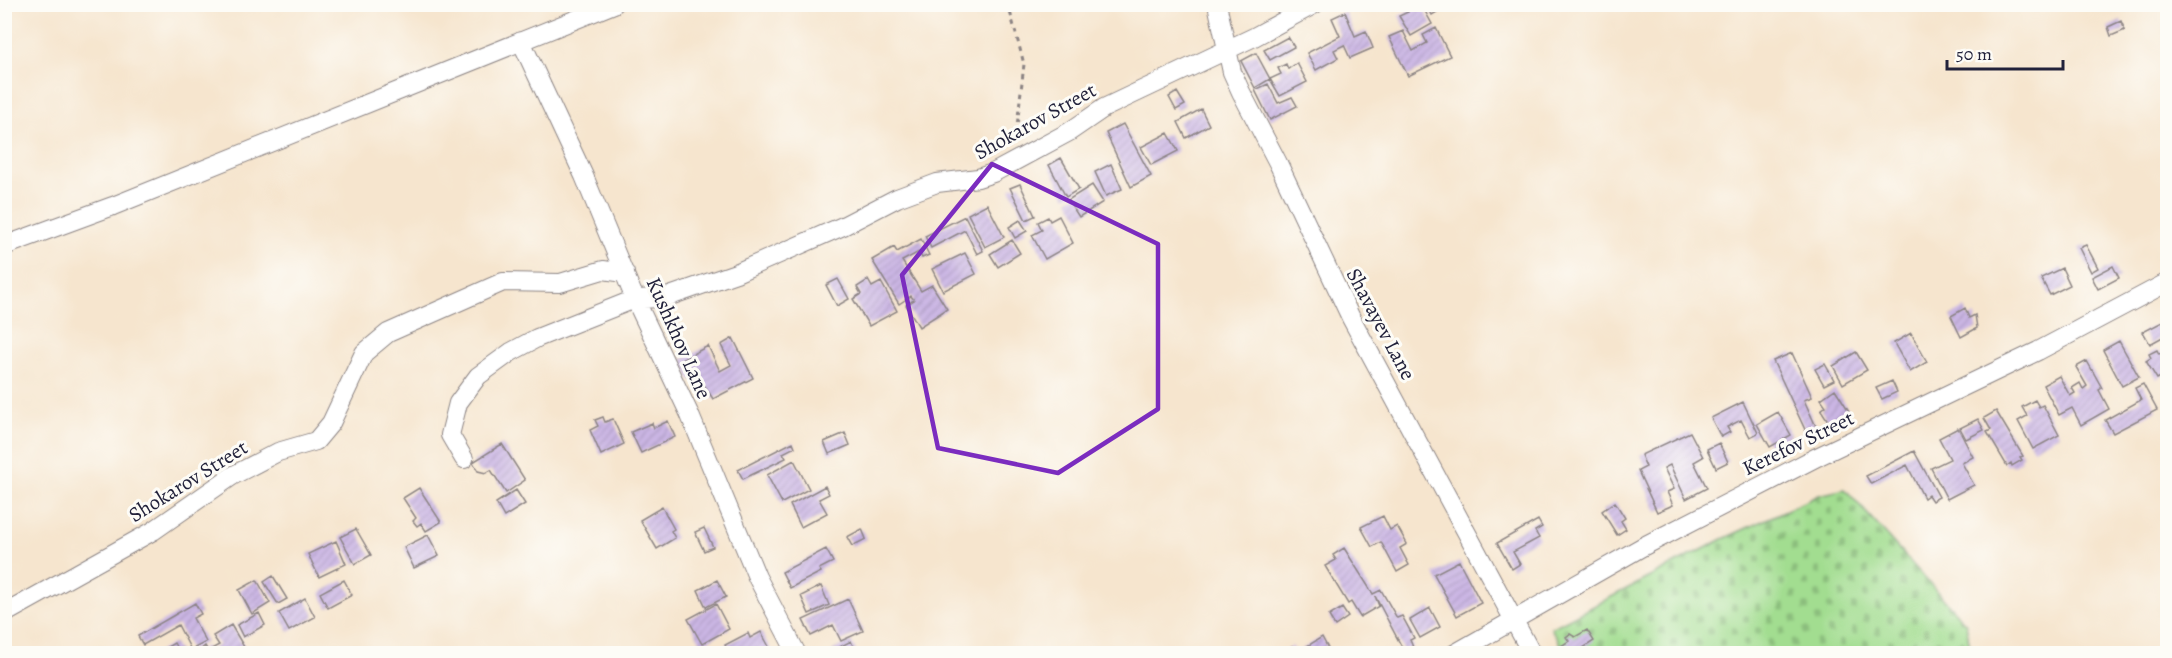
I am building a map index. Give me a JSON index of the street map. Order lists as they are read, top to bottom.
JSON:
{
  "streets": {
    "street": [
      "Shokarov Street",
      "Shavayev Lane",
      "Kushkhov Lane",
      "Kerefov Street"
    ]
  },
  "crossings": [
    ["Shokarov Street", "Shavayev Lane"],
    ["Shokarov Street", "Kushkhov Lane"],
    ["Shavayev Lane", "Kerefov Street"]
  ],
  "scale_bar": "50 m"
}
